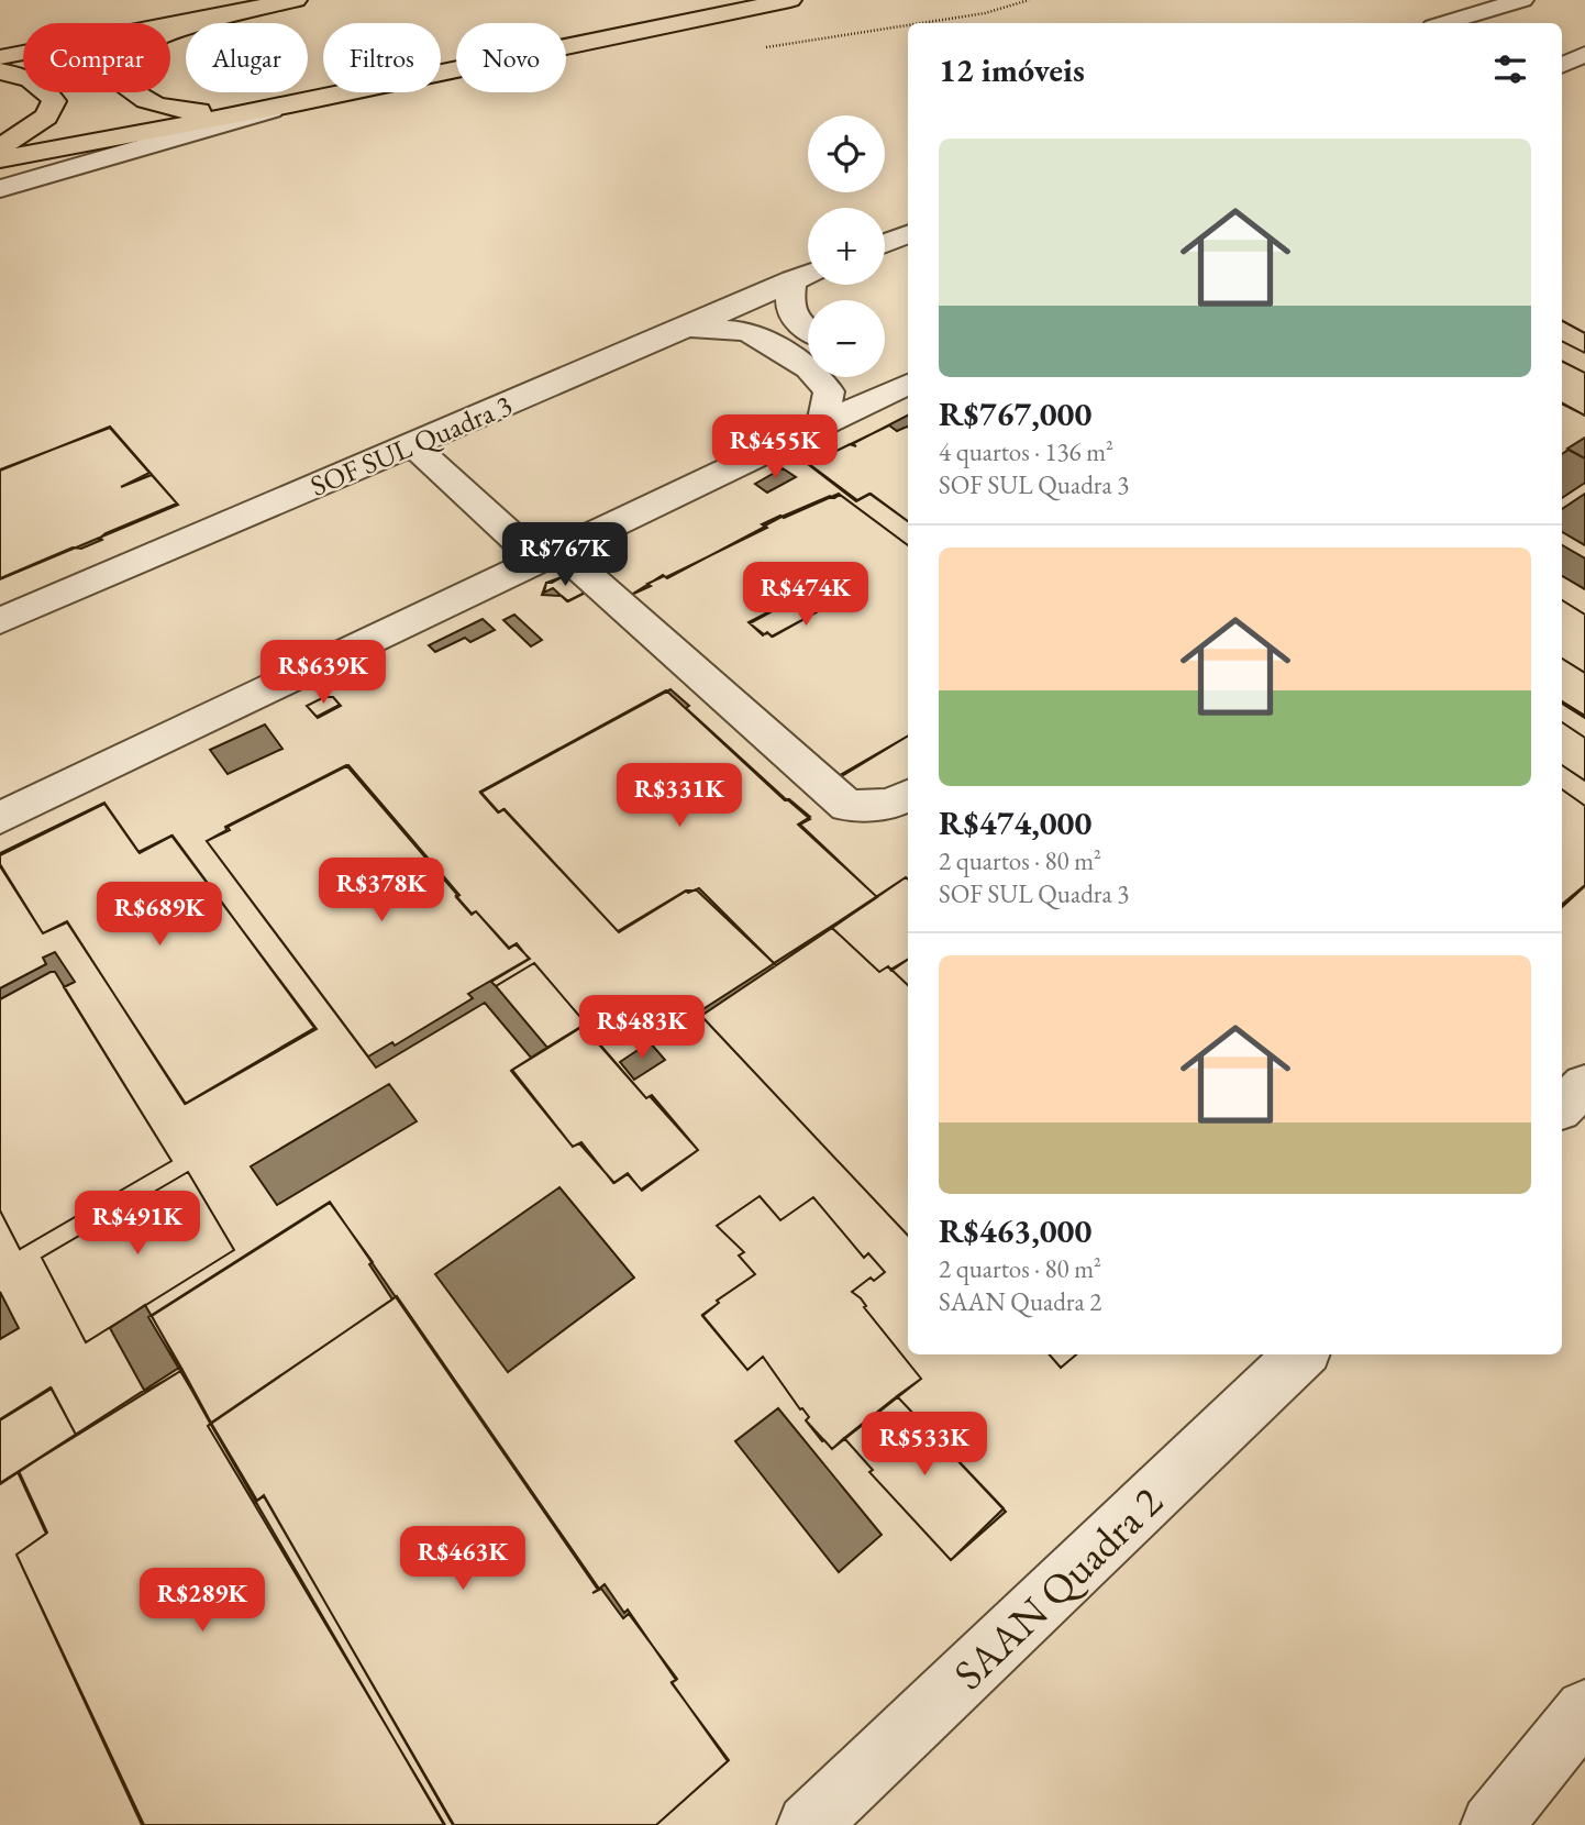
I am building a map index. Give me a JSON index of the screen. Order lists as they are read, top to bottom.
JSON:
{
  "streets": {
    "street": ["SOF SUL Quadra 3", "SAAN Quadra 2"]
  },
  "page": {
    "chip": [
      "Comprar",
      "Alugar",
      "Filtros",
      "Novo"
    ],
    "heading": "12 imóveis",
    "map_buttons": ["+", "−"],
    "list": [
      {
        "name": "R$767,000",
        "note": "4 quartos · 136 m² · SOF SUL Quadra 3"
      },
      {
        "name": "R$474,000",
        "note": "2 quartos · 80 m² · SOF SUL Quadra 3"
      },
      {
        "name": "R$463,000",
        "note": "2 quartos · 80 m² · SAAN Quadra 2"
      }
    ],
    "price": [
      "R$455K",
      "R$767K",
      "R$474K",
      "R$639K",
      "R$331K",
      "R$378K",
      "R$689K",
      "R$483K",
      "R$491K",
      "R$533K",
      "R$463K",
      "R$289K"
    ]
  }
}
